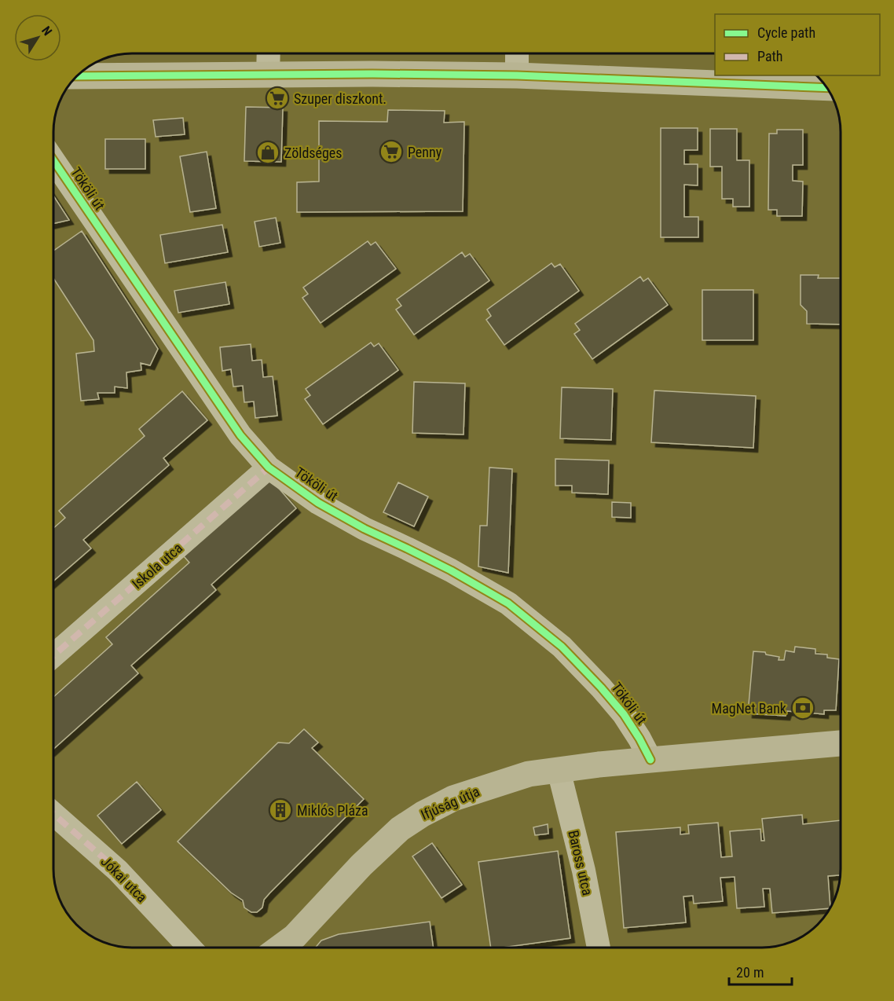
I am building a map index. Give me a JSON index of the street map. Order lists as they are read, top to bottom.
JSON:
{
  "streets": {
    "street": [
      "Tököli út",
      "Iskola utca",
      "Ifjúság útja",
      "Baross utca",
      "Jókai utca"
    ]
  },
  "crossings": [
    ["Tököli út", "Iskola utca"],
    ["Tököli út", "Ifjúság útja"],
    ["Ifjúság útja", "Baross utca"]
  ],
  "places": {
    "supermarket": ["Szuper diszkont.", "Penny"],
    "shop": ["Zöldséges"],
    "bank": ["MagNet Bank"],
    "building": ["Miklós Pláza"]
  },
  "legend": ["Cycle path", "Path"],
  "scale_bar": "20 m",
  "north": "top right"
}
